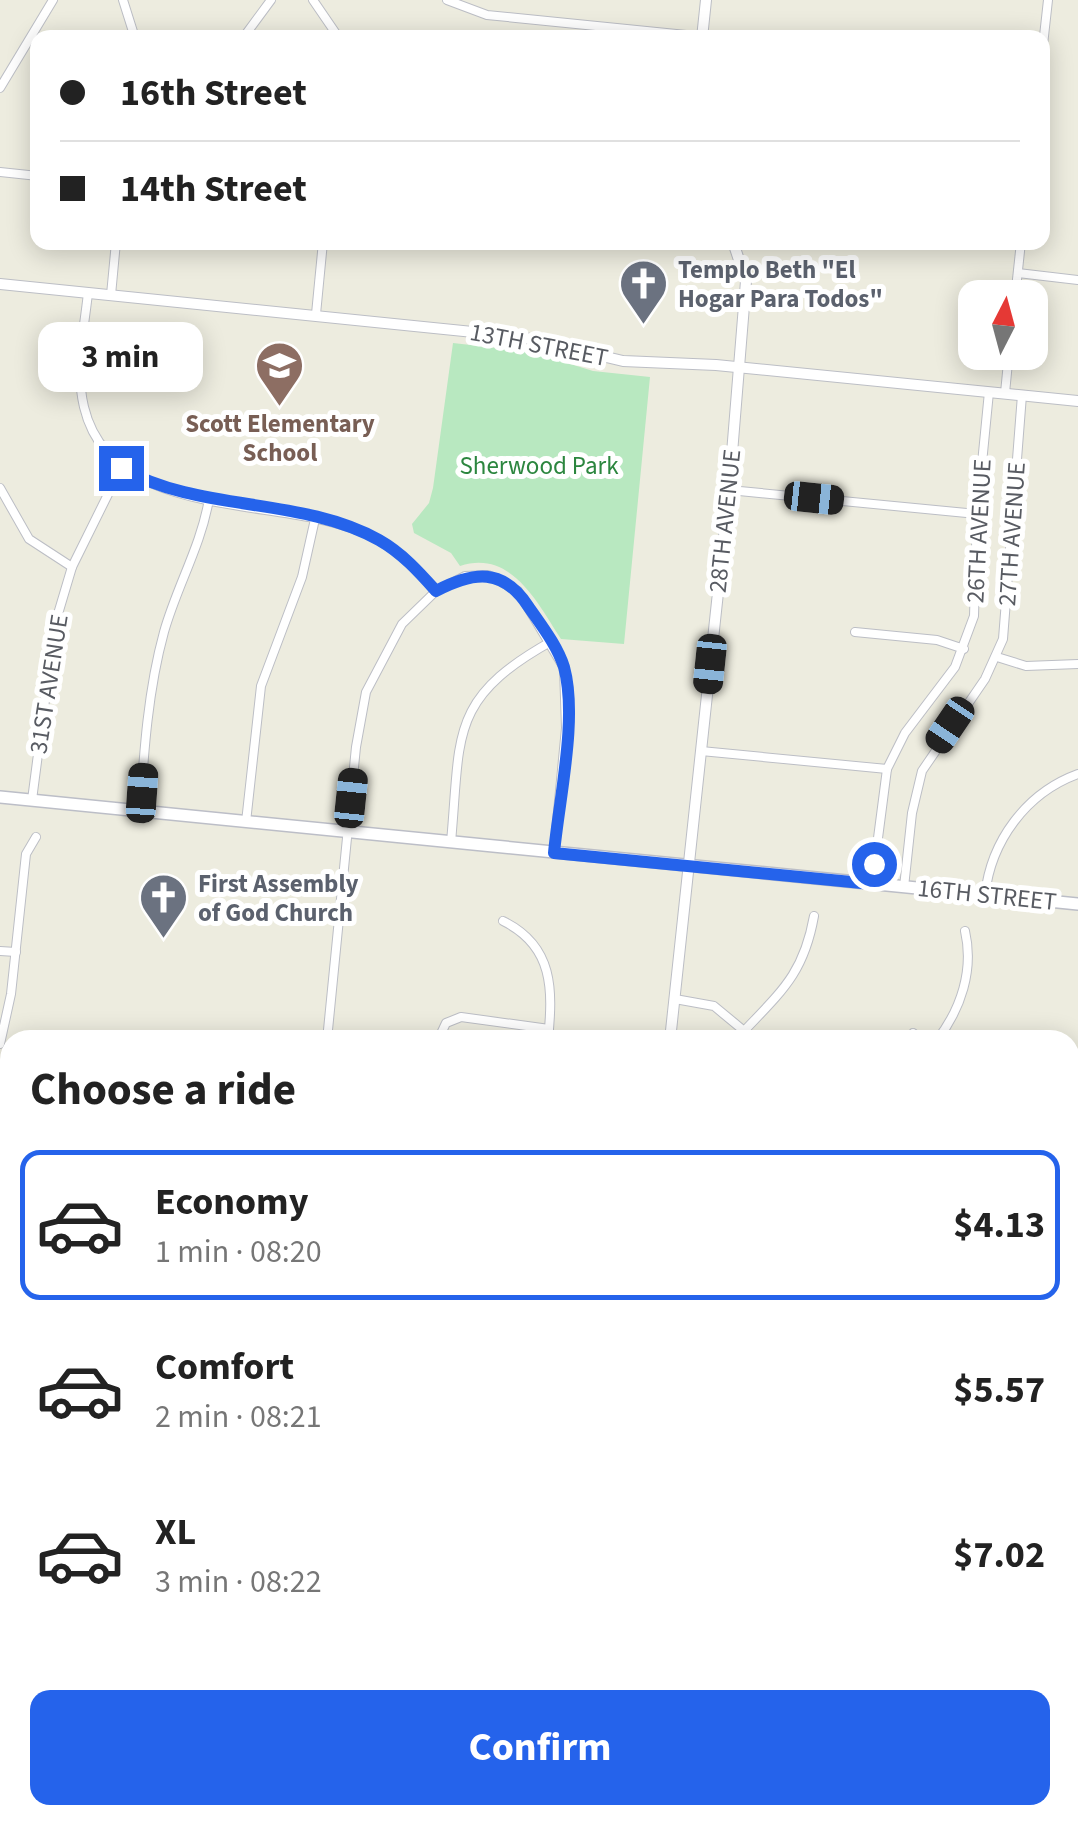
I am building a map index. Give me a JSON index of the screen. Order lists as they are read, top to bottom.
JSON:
{
  "streets": {
    "main road": ["16TH STREET"],
    "street": [
      "13TH STREET",
      "28TH AVENUE",
      "26TH AVENUE",
      "27TH AVENUE",
      "31ST AVENUE"
    ]
  },
  "crossings": [
    ["13TH STREET", "28TH AVENUE"],
    ["13TH STREET", "26TH AVENUE"],
    ["13TH STREET", "27TH AVENUE"],
    ["28TH AVENUE", "16TH STREET"],
    ["26TH AVENUE", "16TH STREET"],
    ["27TH AVENUE", "16TH STREET"],
    ["31ST AVENUE", "16TH STREET"]
  ],
  "parks": ["Sherwood Park"],
  "places": {
    "church": ["Templo Beth \"El Hogar Para Todos\"", "First Assembly of God Church"],
    "school or university": ["Scott Elementary School"]
  },
  "north": "top",
  "page": {
    "banner": ["16th Street", "14th Street"],
    "bubble": "3 min",
    "heading": "Choose a ride",
    "list": [
      {
        "name": "Economy",
        "note": "1 min · 08:20",
        "value": "$4.13"
      },
      {
        "name": "Comfort",
        "note": "2 min · 08:21",
        "value": "$5.57"
      },
      {
        "name": "XL",
        "note": "3 min · 08:22",
        "value": "$7.02"
      }
    ],
    "buttons": "Confirm"
  }
}
